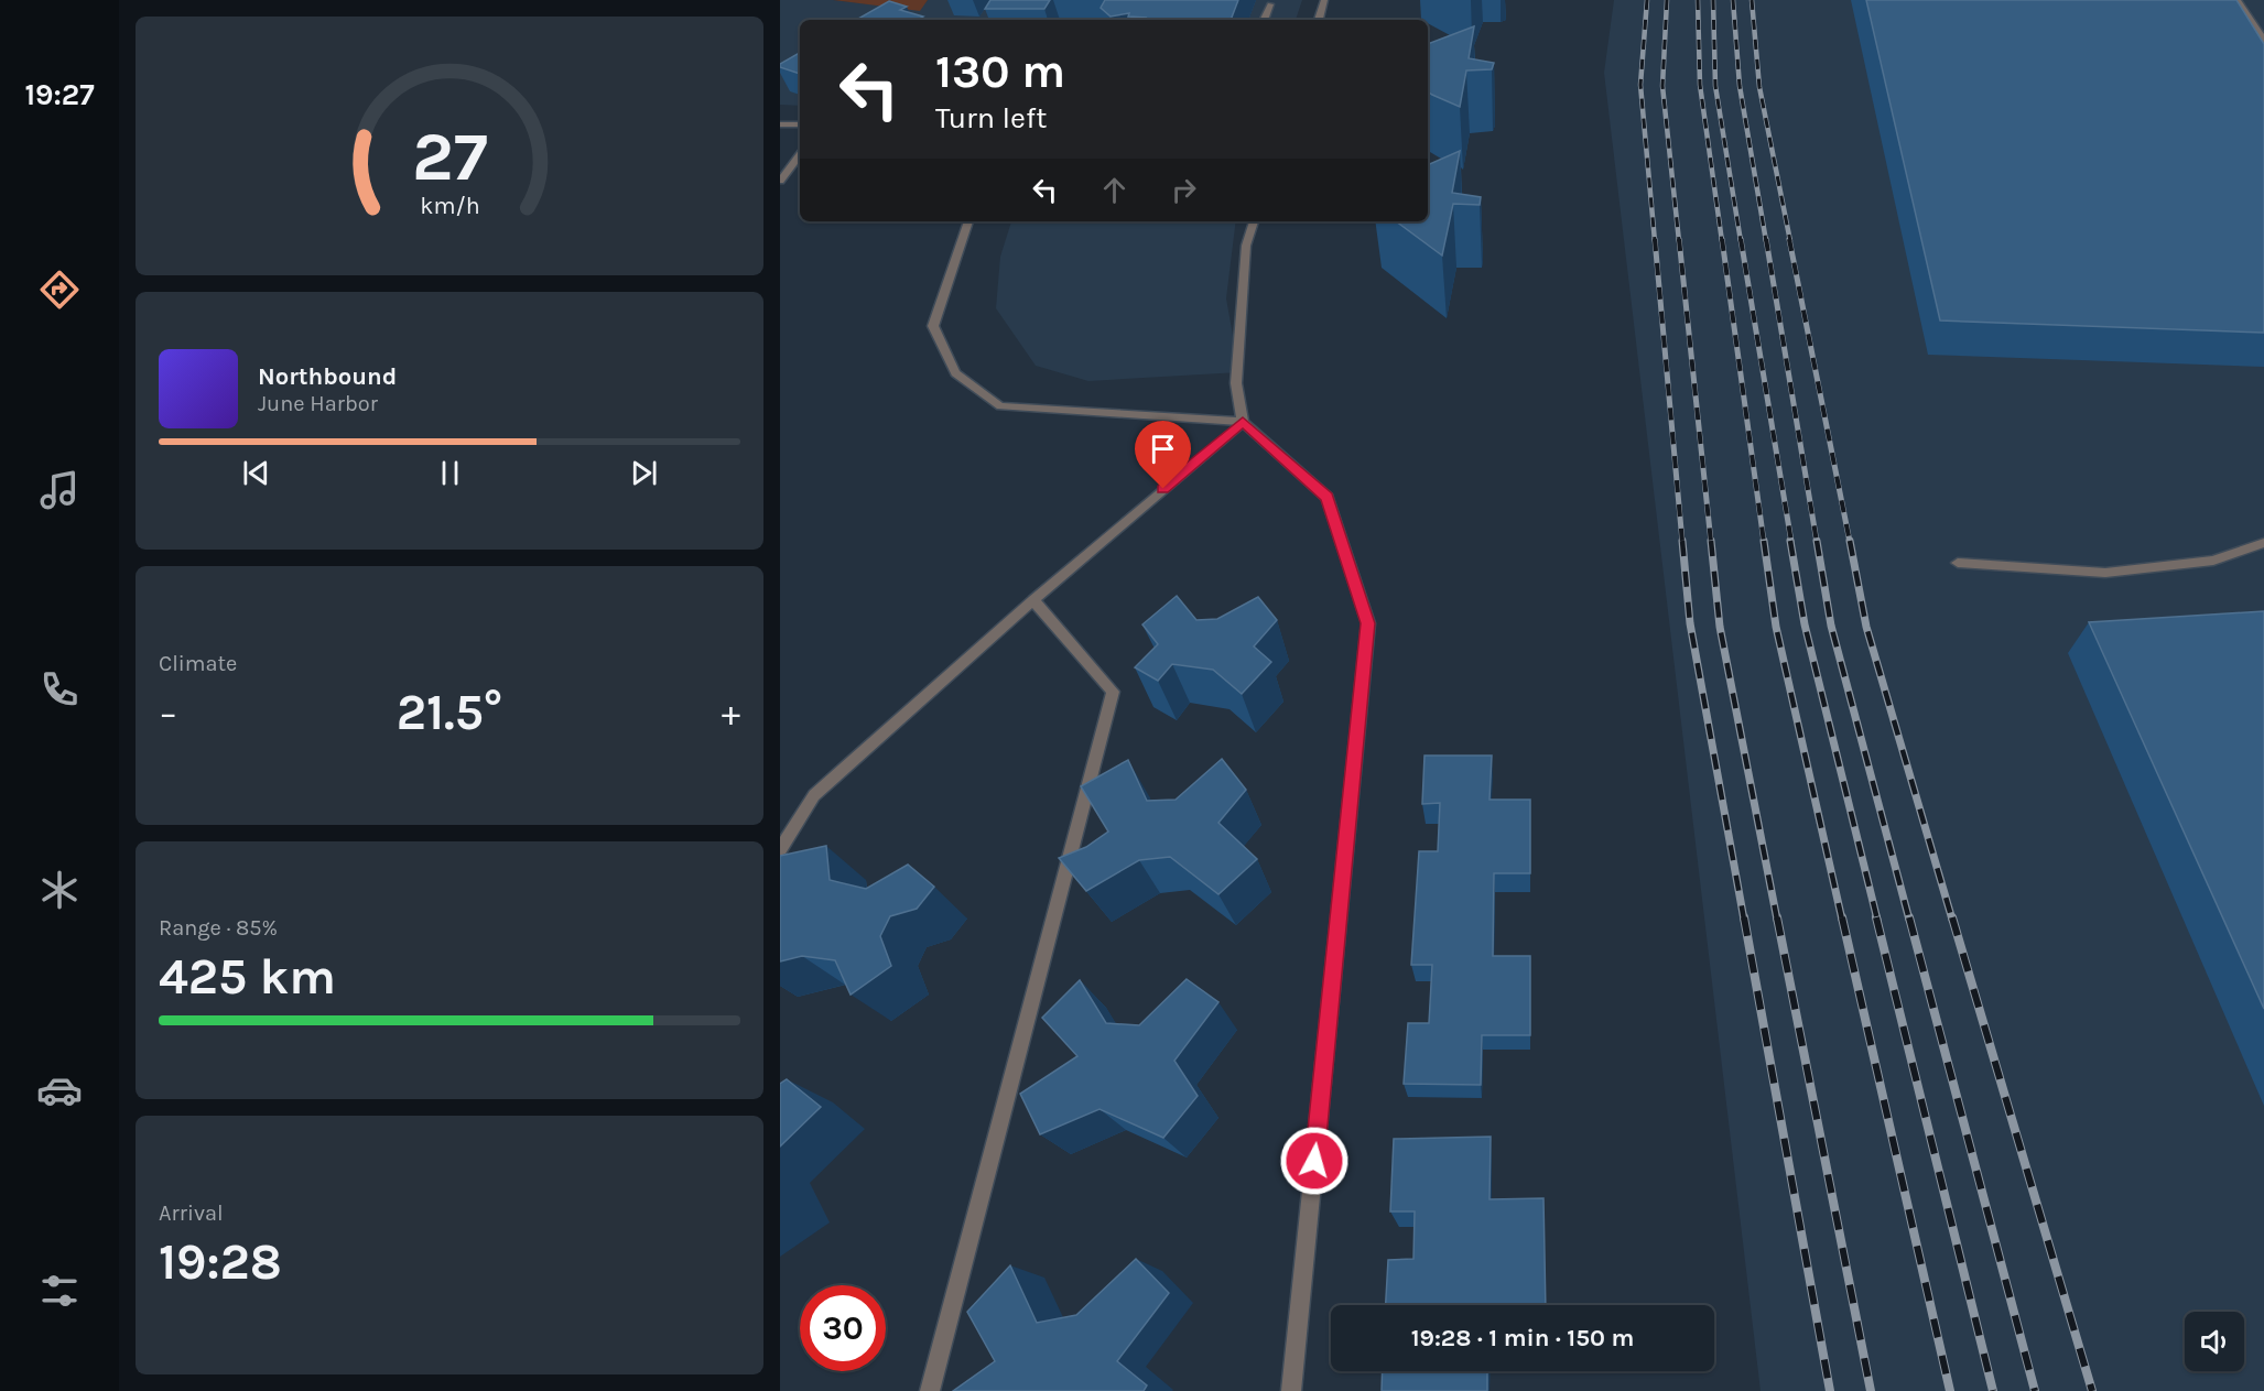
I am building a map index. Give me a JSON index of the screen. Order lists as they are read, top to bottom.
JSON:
{
  "page": {
    "tabs": "19:27",
    "turn": ["130 m", "Turn left"],
    "song": ["Northbound", "June Harbor"],
    "tile": [
      "Climate",
      ["Range · 85%", "425 km"],
      ["Arrival", "19:28"]
    ],
    "heat": ["−", "21.5°", "+"],
    "limit": "30",
    "trip": "19:28 · 1 min · 150 m",
    "gauge": ["27", "km/h"]
  }
}
